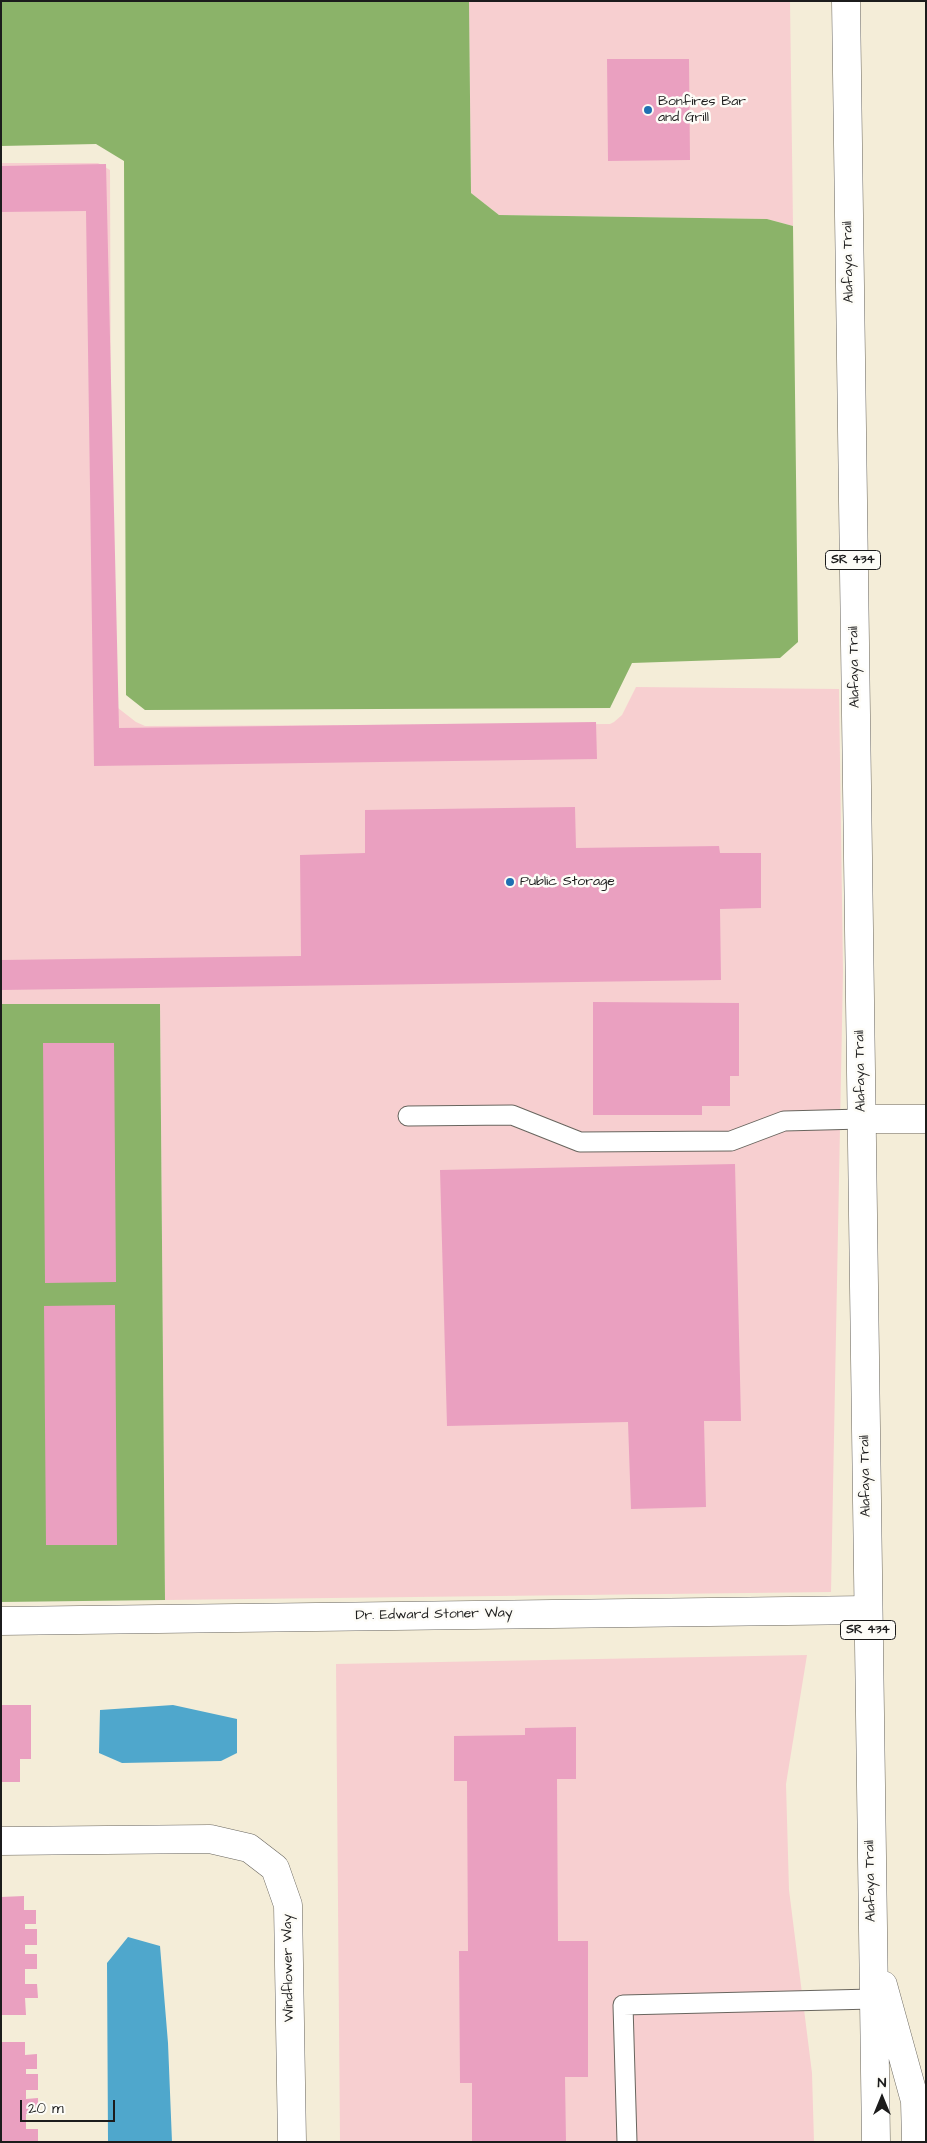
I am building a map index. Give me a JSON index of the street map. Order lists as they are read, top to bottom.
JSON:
{
  "streets": {
    "main road": [
      "Alafaya Trail",
      "SR 434",
      "Dr. Edward Stoner Way",
      "Windflower Way"
    ]
  },
  "crossings": [
    ["Alafaya Trail", "Dr. Edward Stoner Way"]
  ],
  "places": ["Bonfires Bar and Grill", "Public Storage"],
  "scale_bar": "20 m",
  "north": "top"
}
